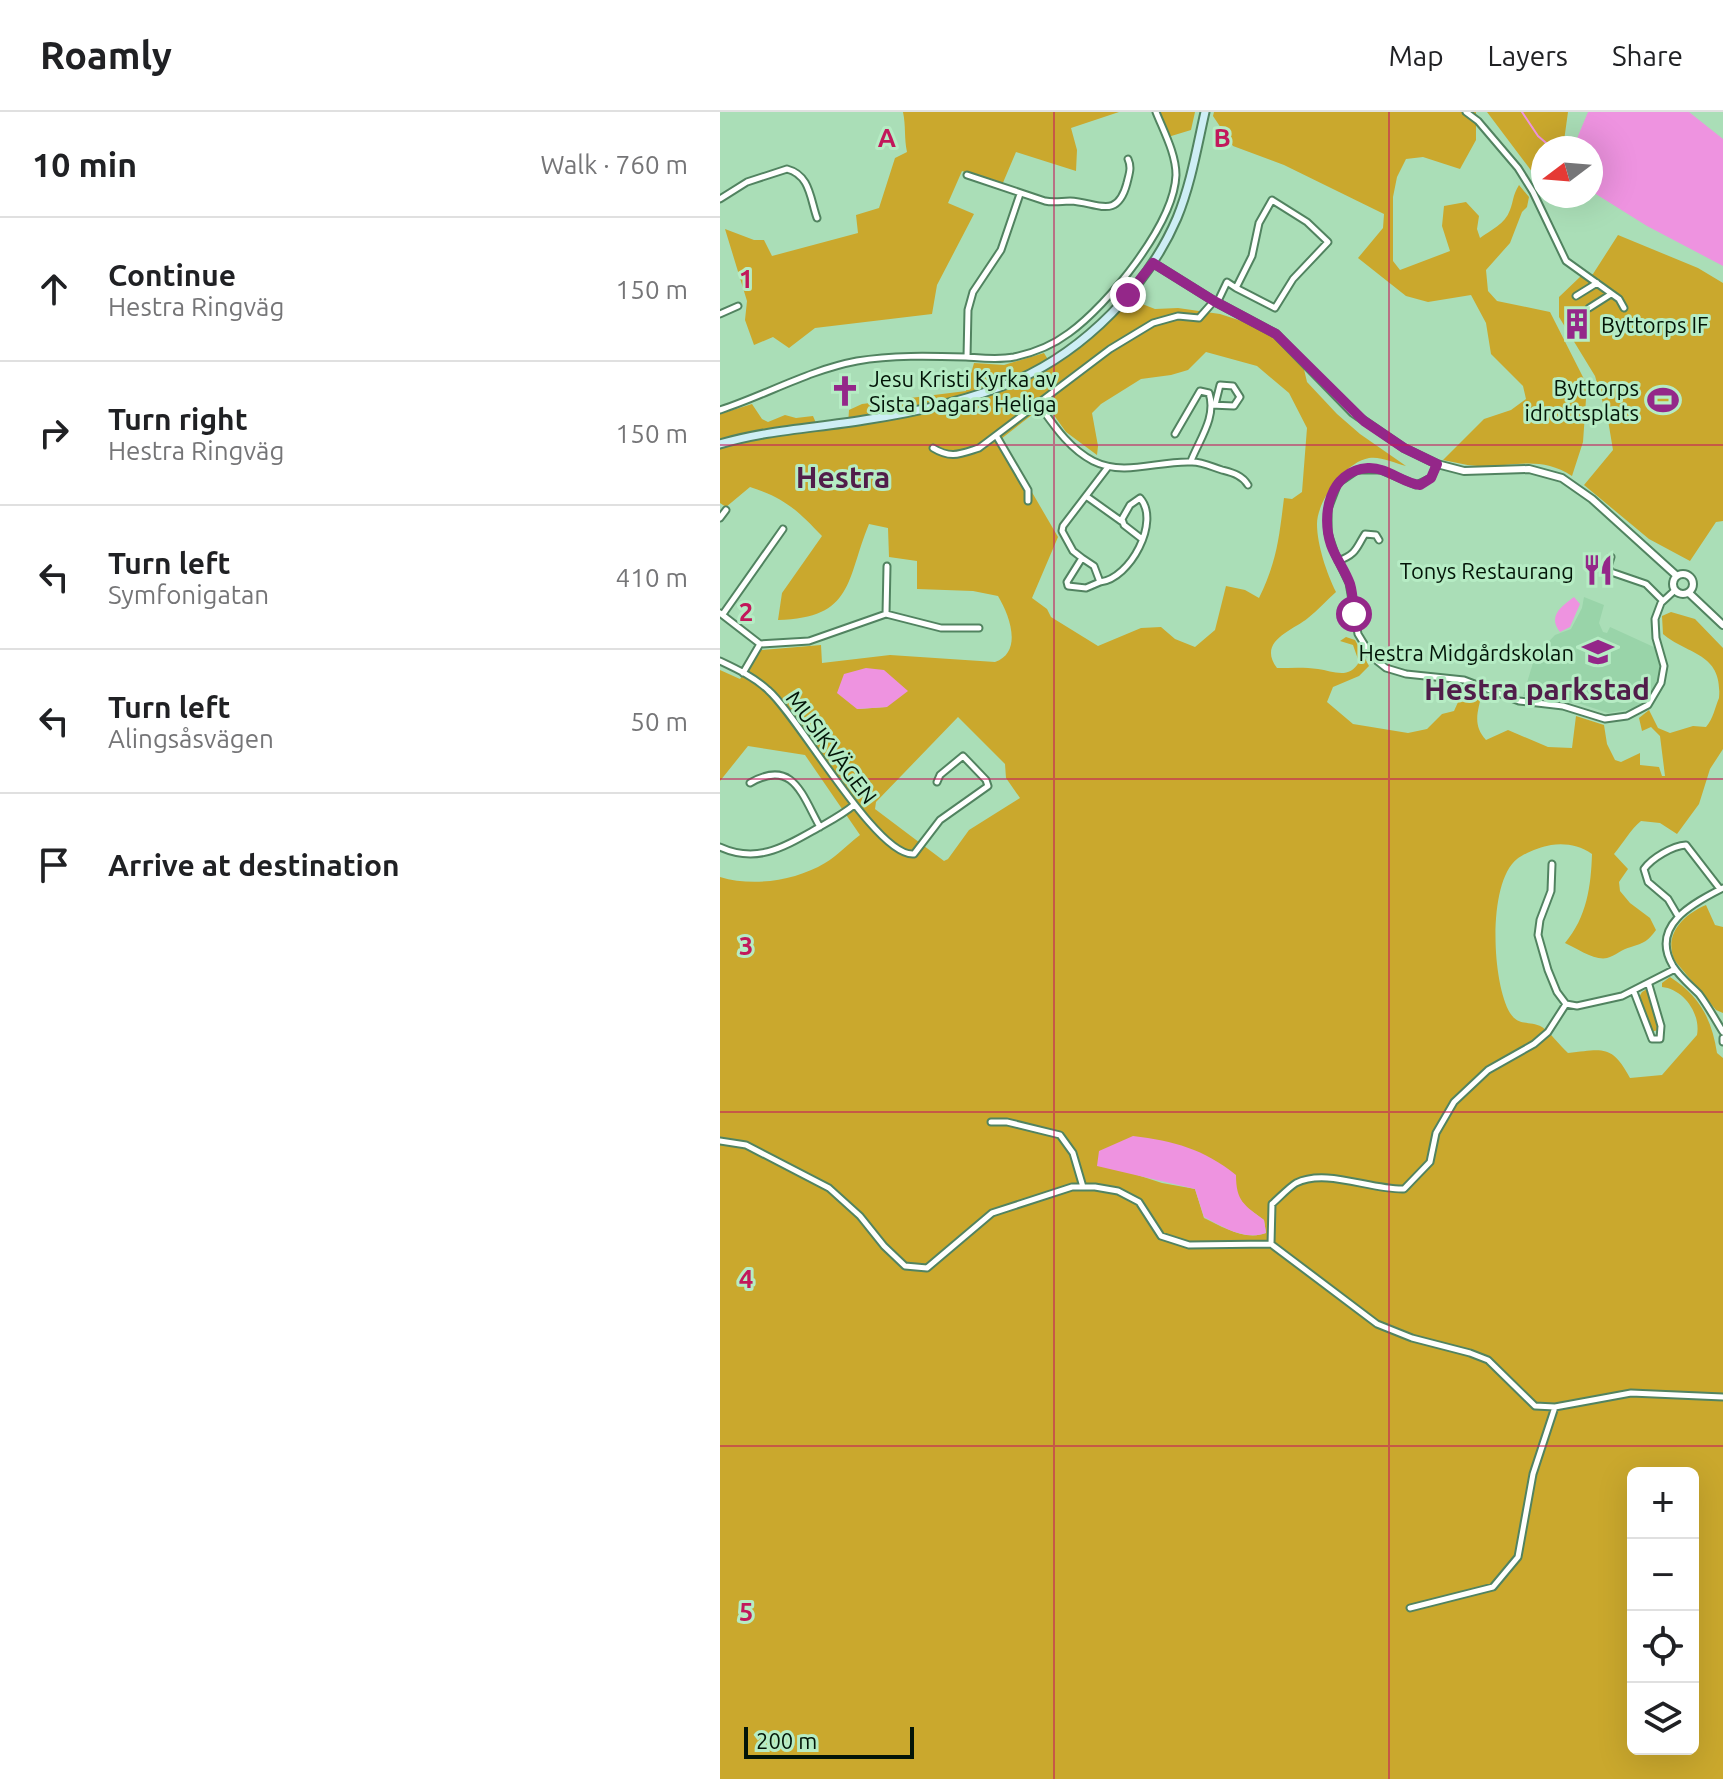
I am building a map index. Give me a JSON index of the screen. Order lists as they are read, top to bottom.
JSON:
{
  "streets": {
    "street": ["MUSIKVÄGEN"]
  },
  "districts": ["Hestra", "Hestra parkstad"],
  "places": {
    "building": ["Byttorps IF"],
    "church": ["Jesu Kristi Kyrka av Sista Dagars Heliga"],
    "sports": ["Byttorps idrottsplats"],
    "restaurant": ["Tonys Restaurang"],
    "school or university": ["Hestra Midgårdskolan"]
  },
  "scale_bar": "200 m",
  "north": "left",
  "page": {
    "header": "Roamly",
    "nav": ["Map", "Layers", "Share"],
    "heading": ["10 min", "Walk · 760 m"],
    "list": [
      ["Continue", "Hestra Ringväg", "150 m"],
      ["Turn right", "Hestra Ringväg", "150 m"],
      ["Turn left", "Symfonigatan", "410 m"],
      ["Turn left", "Alingsåsvägen", "50 m"],
      "Arrive at destination"
    ],
    "map_buttons": ["+", "−"],
    "scale": "200 m"
  },
  "grid": {
    "columns": ["A", "B"],
    "rows": [
      "1",
      "2",
      "3",
      "4",
      "5"
    ]
  }
}
